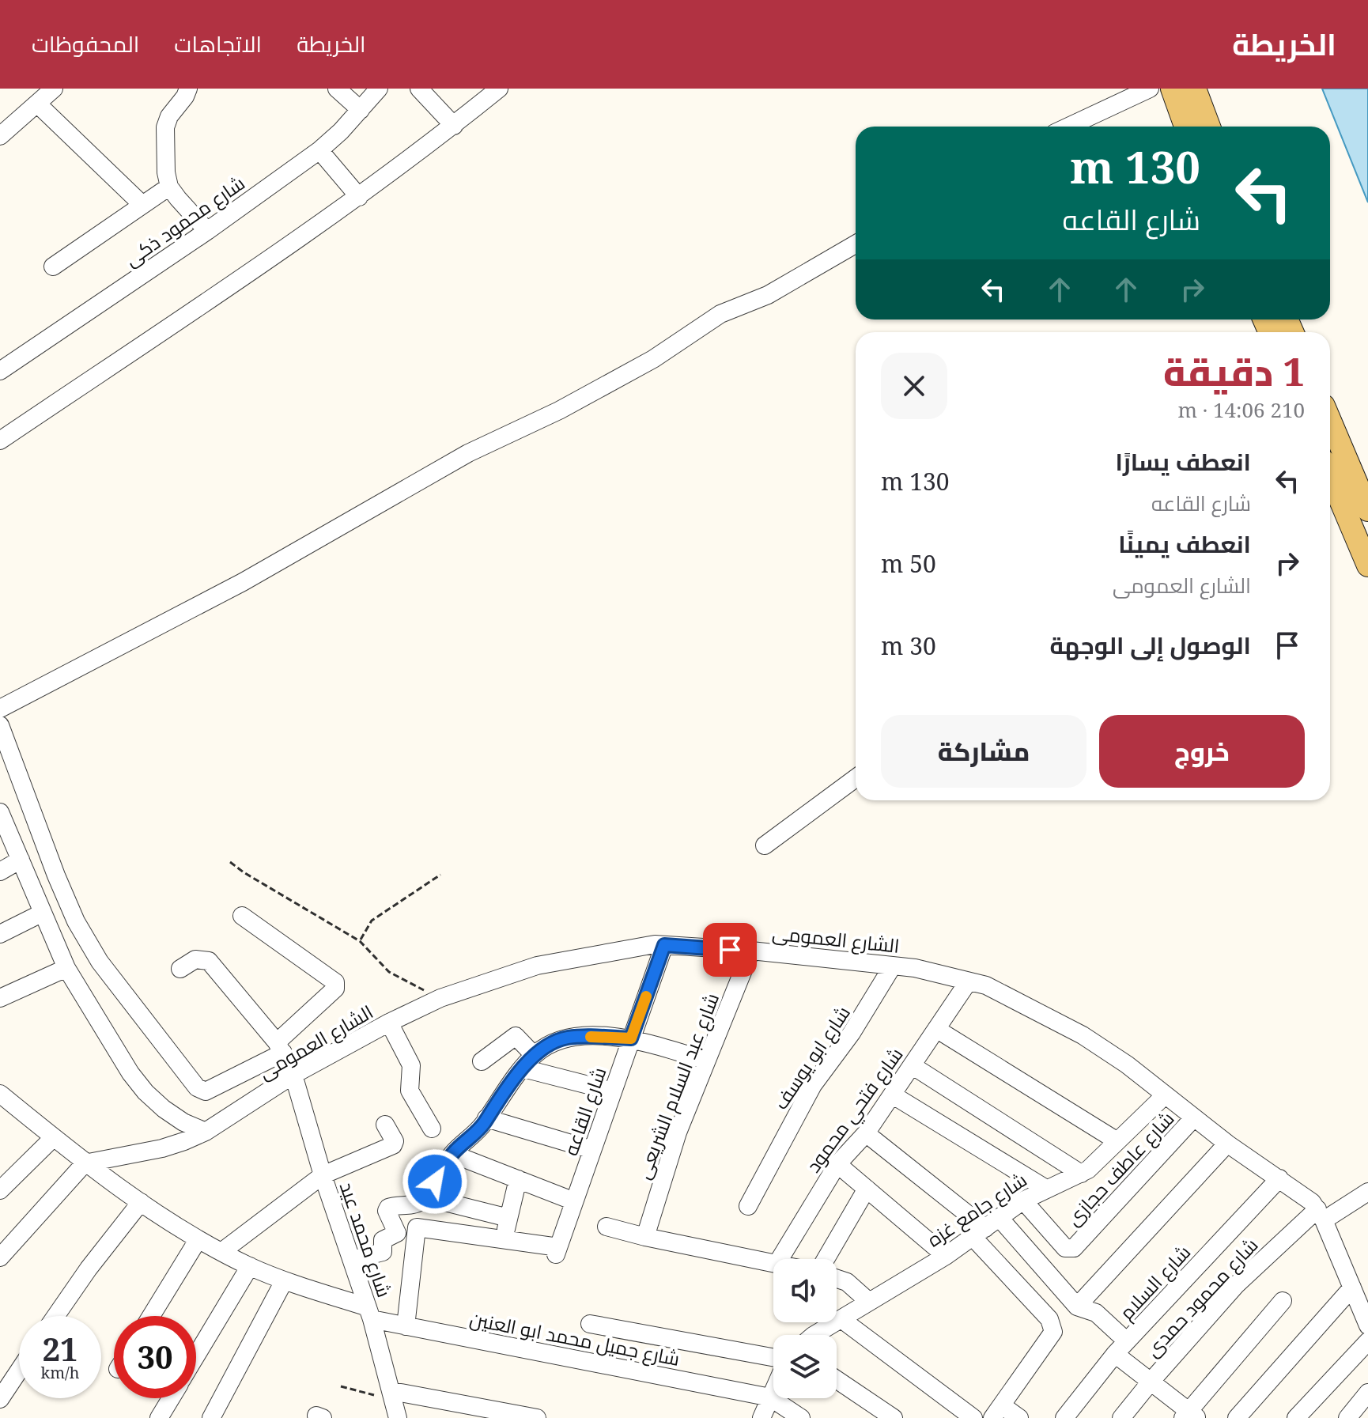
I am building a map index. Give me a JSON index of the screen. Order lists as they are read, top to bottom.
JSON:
{
  "streets": {
    "street": [
      "شارع محمود ذكى",
      "الشارع العمومى",
      "شارع ابو يوسف",
      "شارع عبد السلام الشريعى",
      "شارع فتحي محمود",
      "شارع القاعه",
      "شارع عاطف حجازى",
      "شارع جامع غزه",
      "شارع محمد عيد",
      "شارع السلام",
      "شارع محمود حمدى",
      "شارع جميل محمد ابو العنين"
    ]
  },
  "crossings": [
    ["الشارع العمومى", "شارع ابو يوسف"],
    ["الشارع العمومى", "شارع عبد السلام الشريعى"],
    ["الشارع العمومى", "شارع فتحي محمود"],
    ["الشارع العمومى", "شارع القاعه"],
    ["الشارع العمومى", "شارع عاطف حجازى"],
    ["الشارع العمومى", "شارع جامع غزه"],
    ["الشارع العمومى", "شارع محمد عيد"],
    ["الشارع العمومى", "شارع السلام"],
    ["الشارع العمومى", "شارع محمود حمدى"],
    ["الشارع العمومى", "شارع جميل محمد ابو العنين"],
    ["شارع عاطف حجازى", "شارع جامع غزه"],
    ["شارع محمد عيد", "شارع جميل محمد ابو العنين"]
  ],
  "page": {
    "header": "الخريطة",
    "nav": ["الخريطة", "الاتجاهات", "المحفوظات"],
    "turn": ["130 m", "شارع القاعه"],
    "heading": ["1 دقيقة", "210 m · 14:06"],
    "list": [
      {
        "name": "انعطف يسارًا",
        "note": "شارع القاعه",
        "value": "130 m"
      },
      {
        "name": "انعطف يمينًا",
        "note": "الشارع العمومى",
        "value": "50 m"
      },
      {
        "name": "الوصول إلى الوجهة",
        "value": "30 m"
      }
    ],
    "buttons": ["خروج", "مشاركة"],
    "speed": "21 km/h",
    "limit": "30"
  }
}
